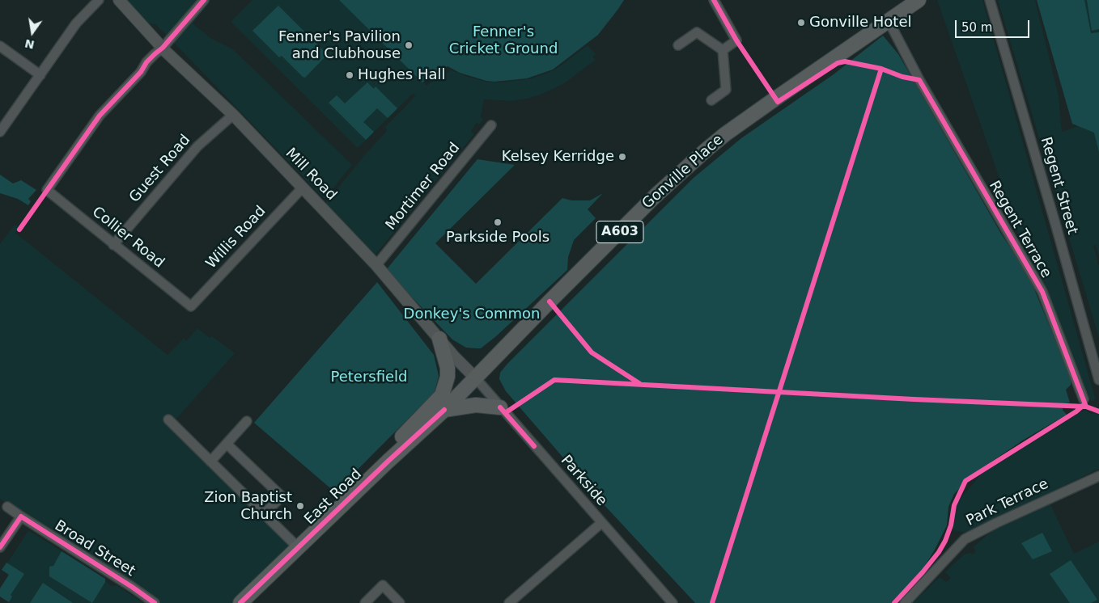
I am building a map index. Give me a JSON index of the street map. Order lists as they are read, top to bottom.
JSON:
{
  "streets": {
    "main road": ["Gonville Place", "A603", "East Road"],
    "street": [
      "Guest Road",
      "Mill Road",
      "Regent Street",
      "Mortimer Road",
      "Regent Terrace",
      "Collier Road",
      "Willis Road",
      "Parkside",
      "Park Terrace",
      "Broad Street"
    ]
  },
  "crossings": [
    ["Guest Road", "Mill Road"],
    ["Guest Road", "Collier Road"],
    ["Gonville Place", "Mill Road"],
    ["Gonville Place", "Regent Terrace"],
    ["Gonville Place", "Parkside"],
    ["Gonville Place", "East Road"],
    ["Mill Road", "Mortimer Road"],
    ["Mill Road", "Collier Road"],
    ["Mill Road", "Willis Road"],
    ["Mill Road", "Parkside"],
    ["Mill Road", "East Road"],
    ["Collier Road", "Willis Road"],
    ["Parkside", "East Road"]
  ],
  "parks": ["Fenner's Cricket Ground", "Donkey's Common", "Petersfield"],
  "places": [
    "Gonville Hotel",
    "Fenner's Pavilion and Clubhouse",
    "Hughes Hall",
    "Kelsey Kerridge",
    "Parkside Pools",
    "Zion Baptist Church"
  ],
  "scale_bar": "50 m",
  "north": "bottom"
}
